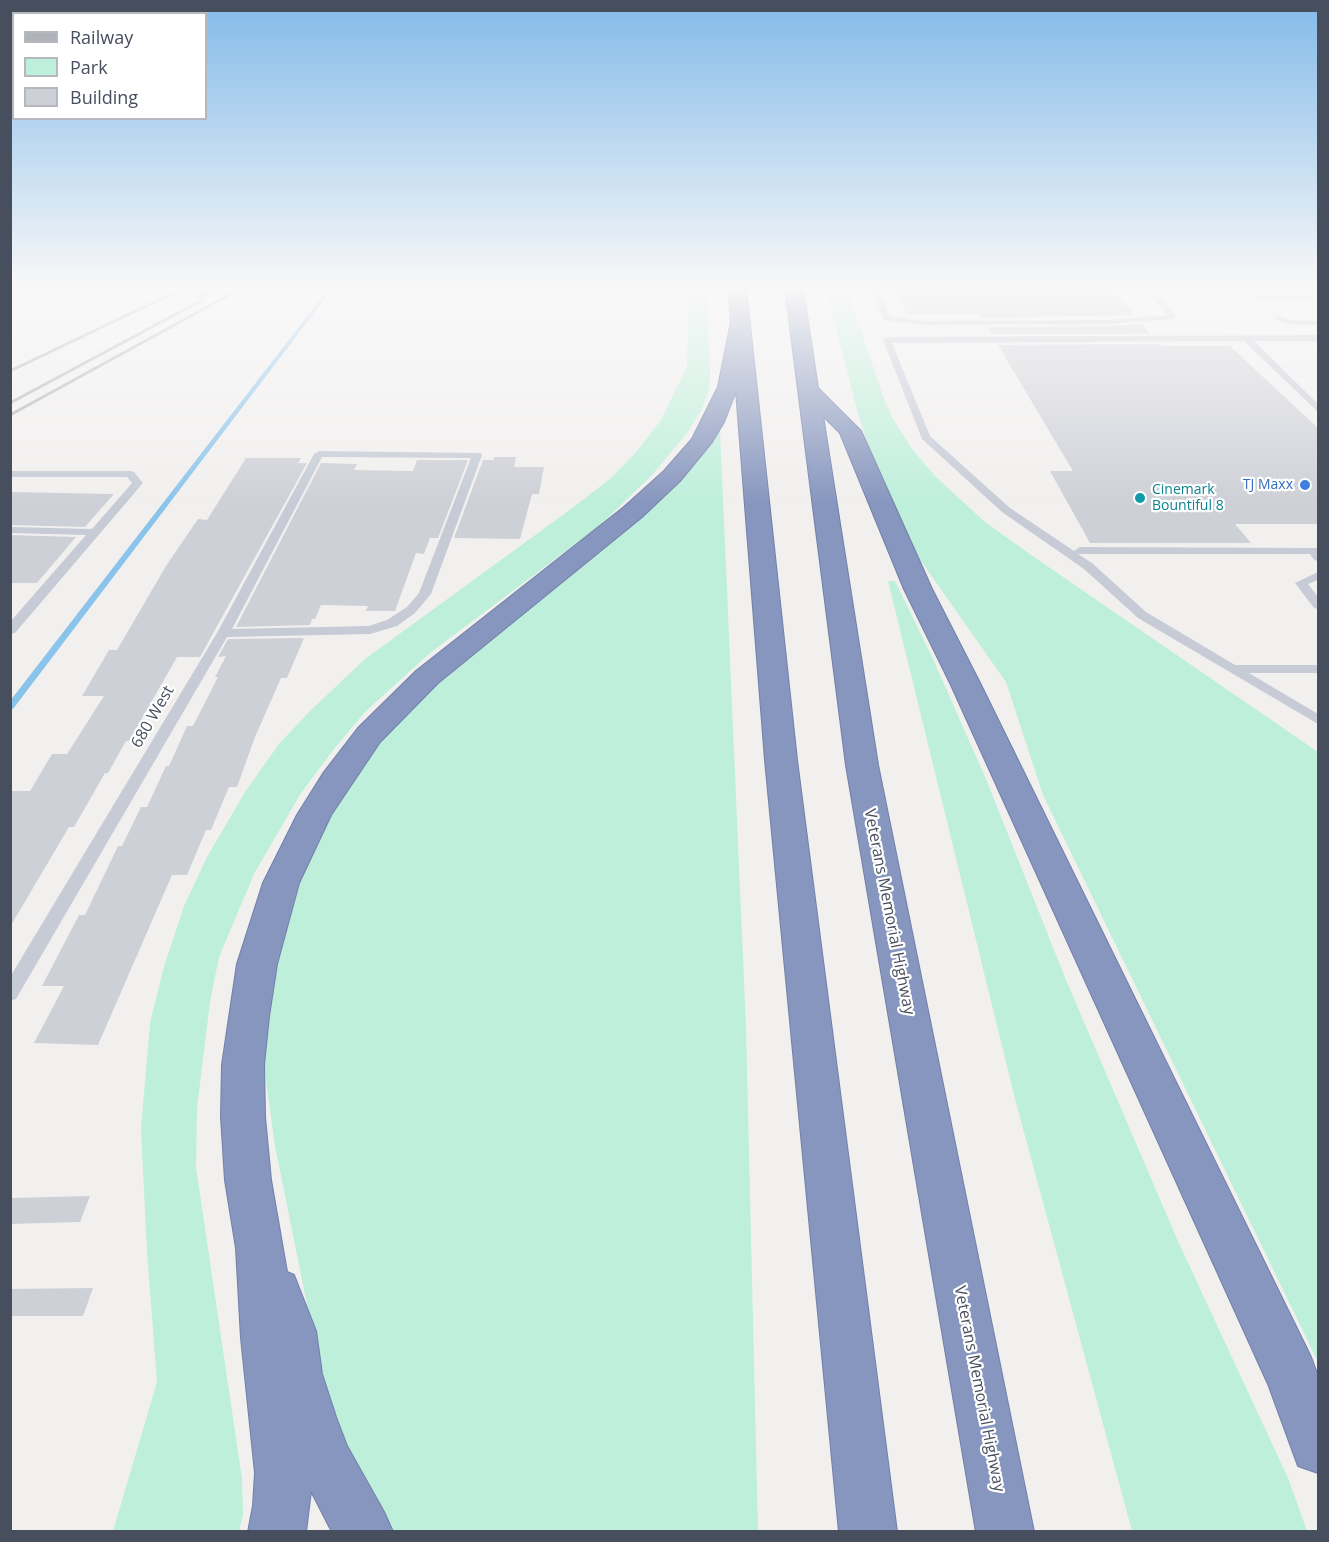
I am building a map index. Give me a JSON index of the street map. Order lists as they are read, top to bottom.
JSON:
{
  "streets": {
    "highway": ["Veterans Memorial Highway"],
    "lane": ["680 West"]
  },
  "places": ["TJ Maxx", "Cinemark Bountiful 8"],
  "legend": ["Railway", "Park", "Building"]
}
